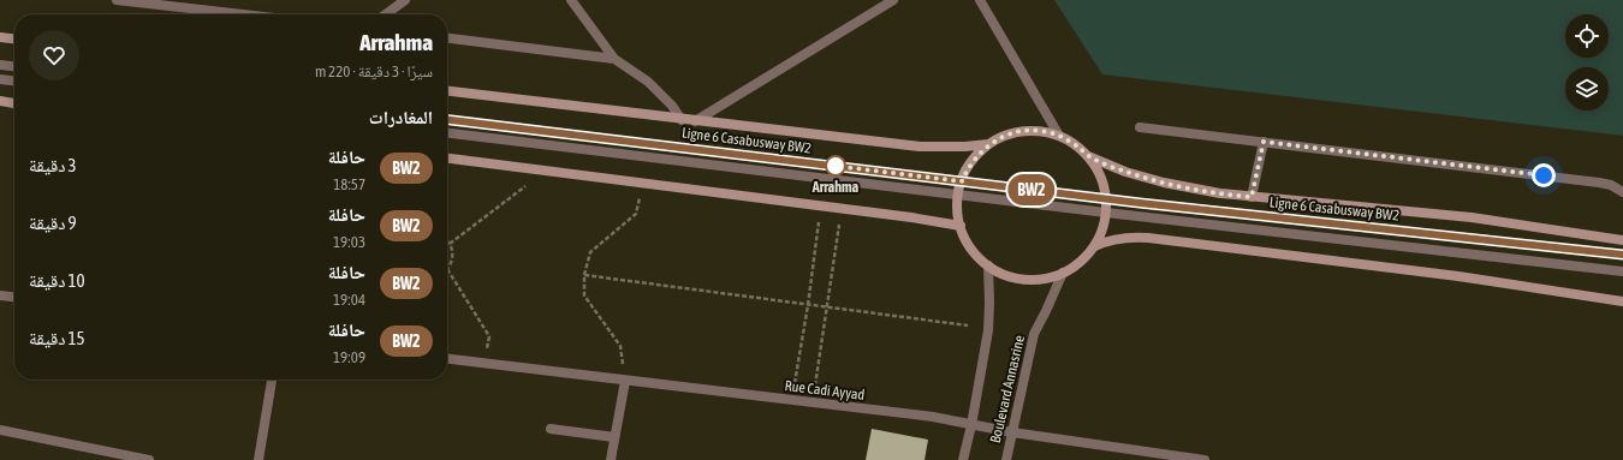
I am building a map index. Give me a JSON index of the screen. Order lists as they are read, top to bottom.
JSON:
{
  "streets": {
    "street": ["Ligne 6 Casabusway BW2", "Boulevard Annasrine", "Rue Cadi Ayyad"]
  },
  "crossings": [
    ["Boulevard Annasrine", "Rue Cadi Ayyad"]
  ],
  "places": ["Arrahma"],
  "lines": ["bus line BW2"],
  "page": {
    "on_map": "BW2",
    "heading": [
      ["Arrahma", "سيرًا · 3 دقيقة · 220 m"],
      "المغادرات"
    ],
    "list": [
      {
        "mark": "BW2",
        "name": "حافلة",
        "note": "18:57",
        "value": "3 دقيقة"
      },
      {
        "mark": "BW2",
        "name": "حافلة",
        "note": "19:03",
        "value": "9 دقيقة"
      },
      {
        "mark": "BW2",
        "name": "حافلة",
        "note": "19:04",
        "value": "10 دقيقة"
      },
      {
        "mark": "BW2",
        "name": "حافلة",
        "note": "19:09",
        "value": "15 دقيقة"
      }
    ]
  }
}
